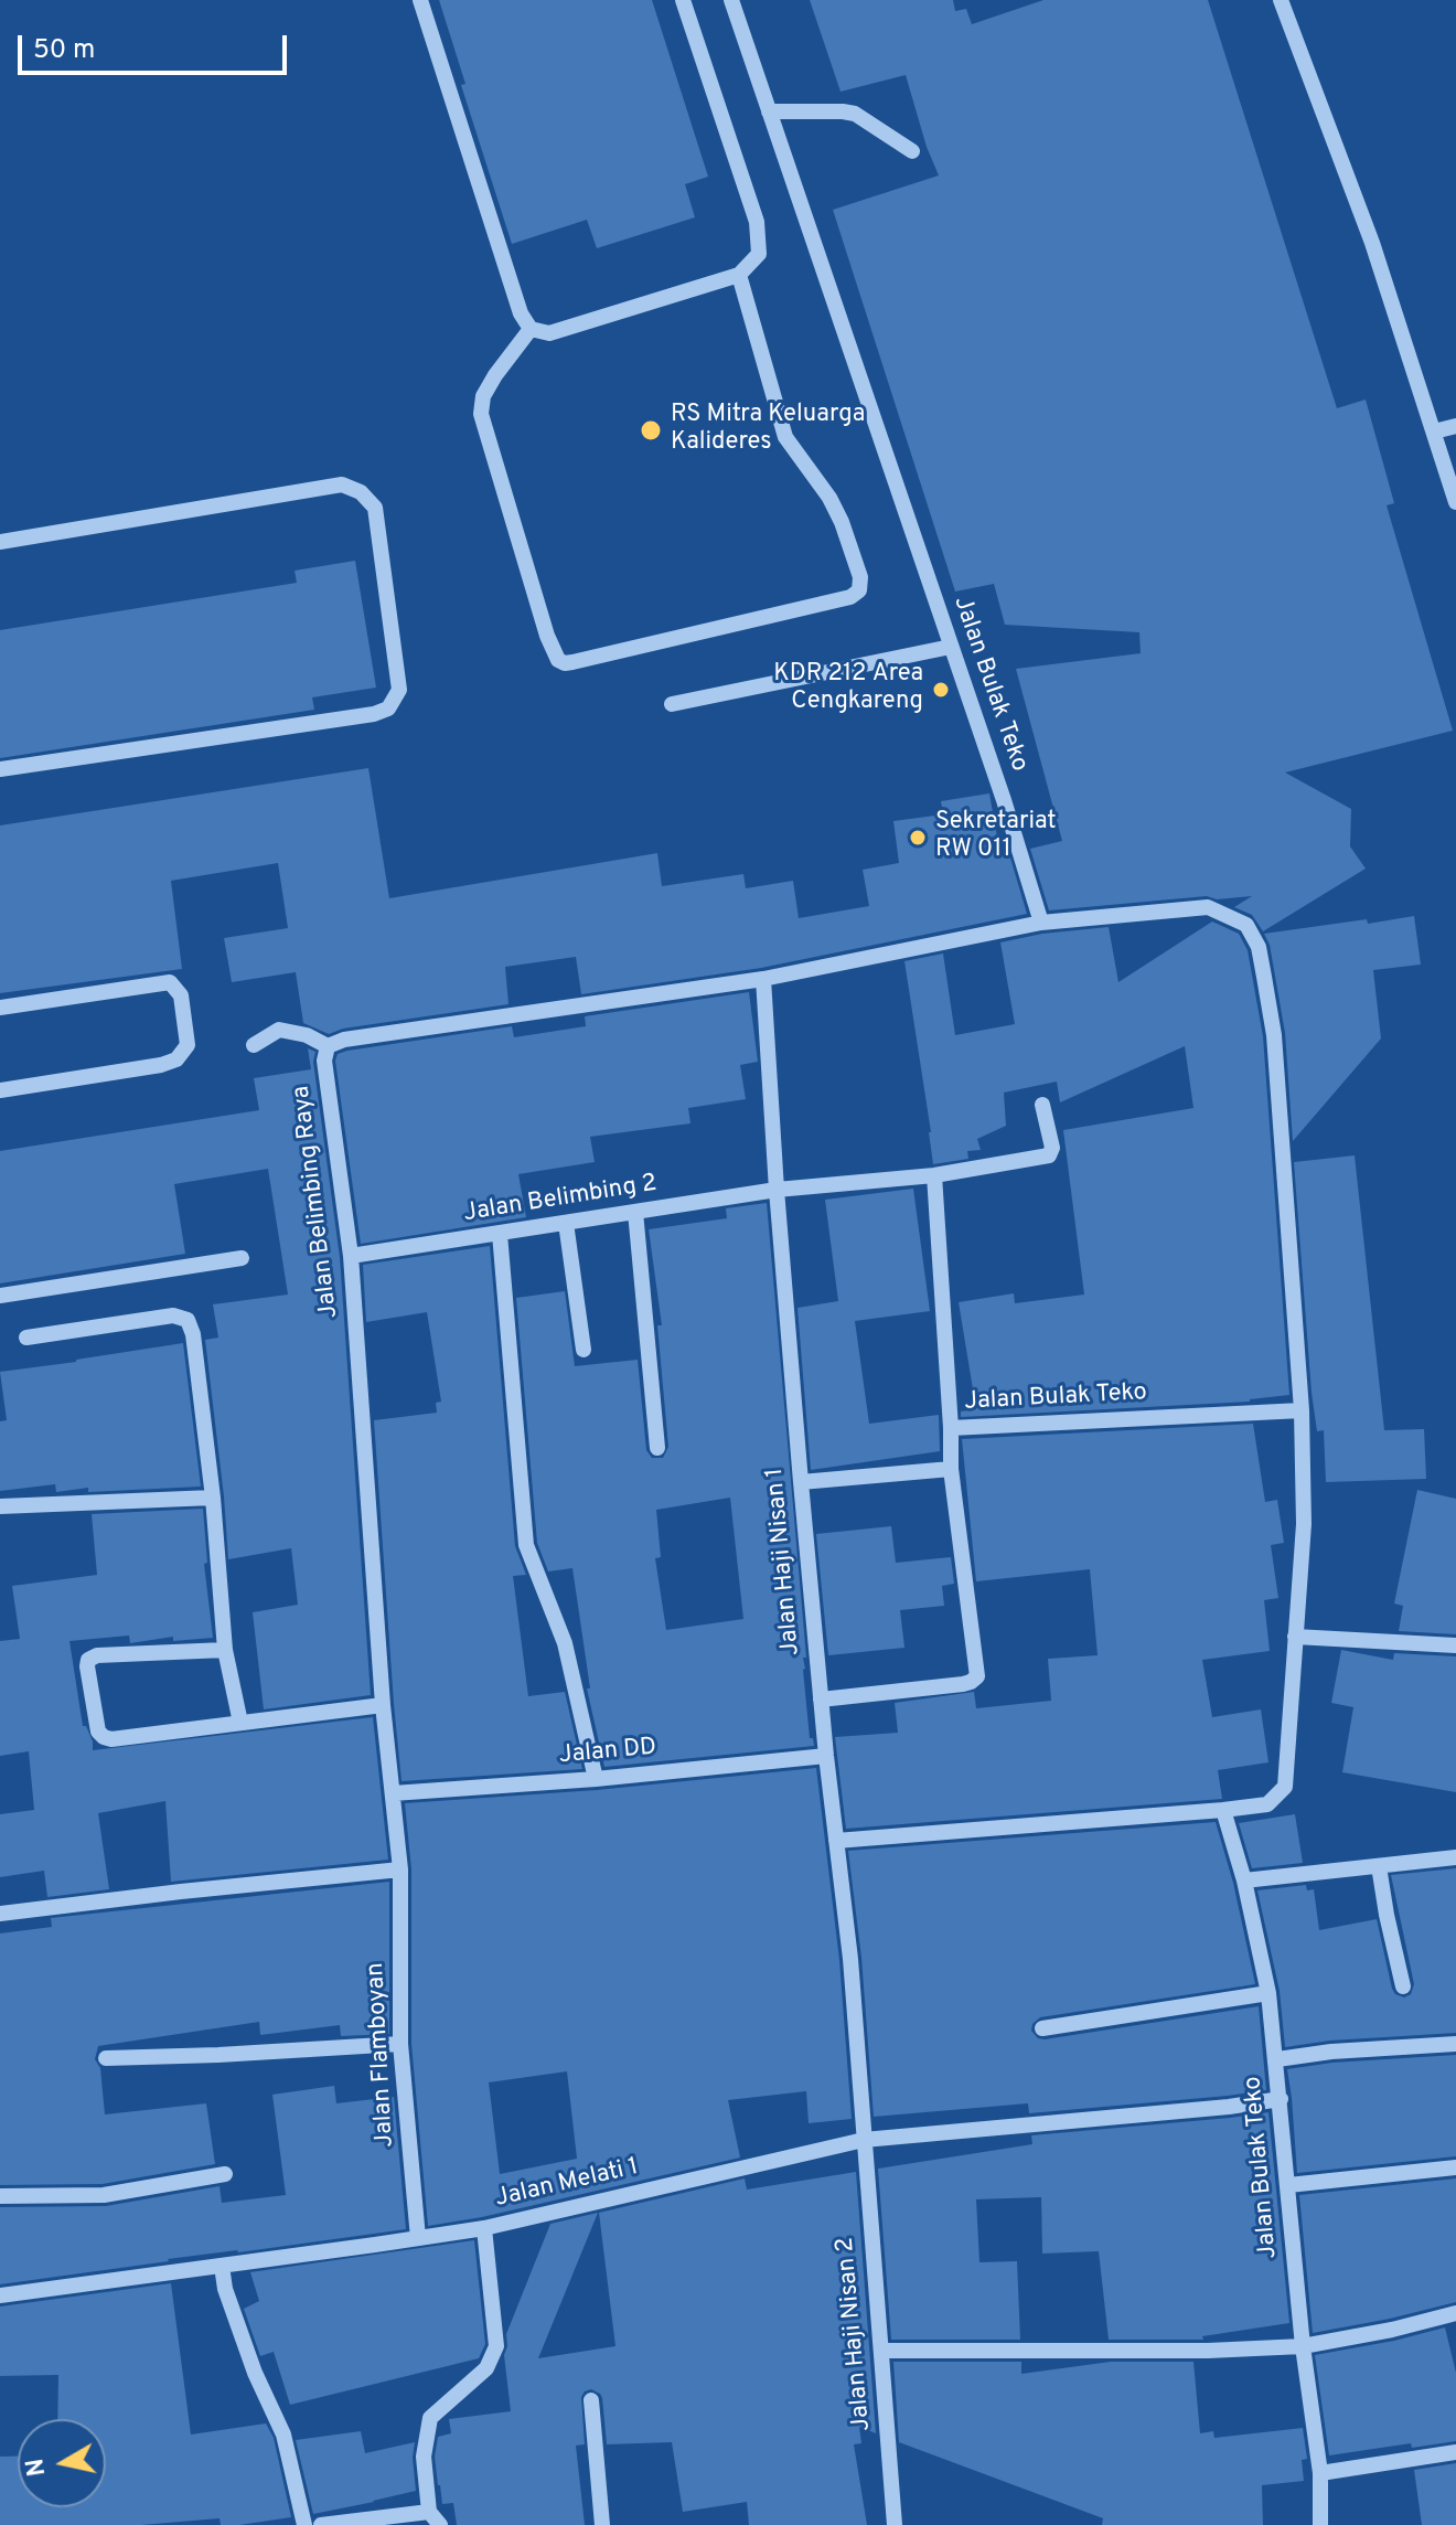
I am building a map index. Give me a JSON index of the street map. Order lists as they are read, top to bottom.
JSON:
{
  "streets": {
    "street": [
      "Jalan Bulak Teko",
      "Jalan Belimbing 2",
      "Jalan Belimbing Raya",
      "Jalan Haji Nisan 1",
      "Jalan DD",
      "Jalan Flamboyan",
      "Jalan Melati 1",
      "Jalan Haji Nisan 2"
    ]
  },
  "crossings": [
    ["Jalan Bulak Teko", "Jalan Haji Nisan 1"],
    ["Jalan Bulak Teko", "Jalan Melati 1"],
    ["Jalan Belimbing 2", "Jalan Belimbing Raya"],
    ["Jalan Belimbing 2", "Jalan Haji Nisan 1"],
    ["Jalan Belimbing Raya", "Jalan DD"],
    ["Jalan Belimbing Raya", "Jalan Flamboyan"],
    ["Jalan Haji Nisan 1", "Jalan DD"],
    ["Jalan Haji Nisan 1", "Jalan Melati 1"],
    ["Jalan Haji Nisan 1", "Jalan Haji Nisan 2"],
    ["Jalan DD", "Jalan Flamboyan"],
    ["Jalan Melati 1", "Jalan Haji Nisan 2"]
  ],
  "places": ["RS Mitra Keluarga Kalideres", "KDR 212 Area Cengkareng", "Sekretariat RW 011"],
  "scale_bar": "50 m",
  "north": "left"
}
